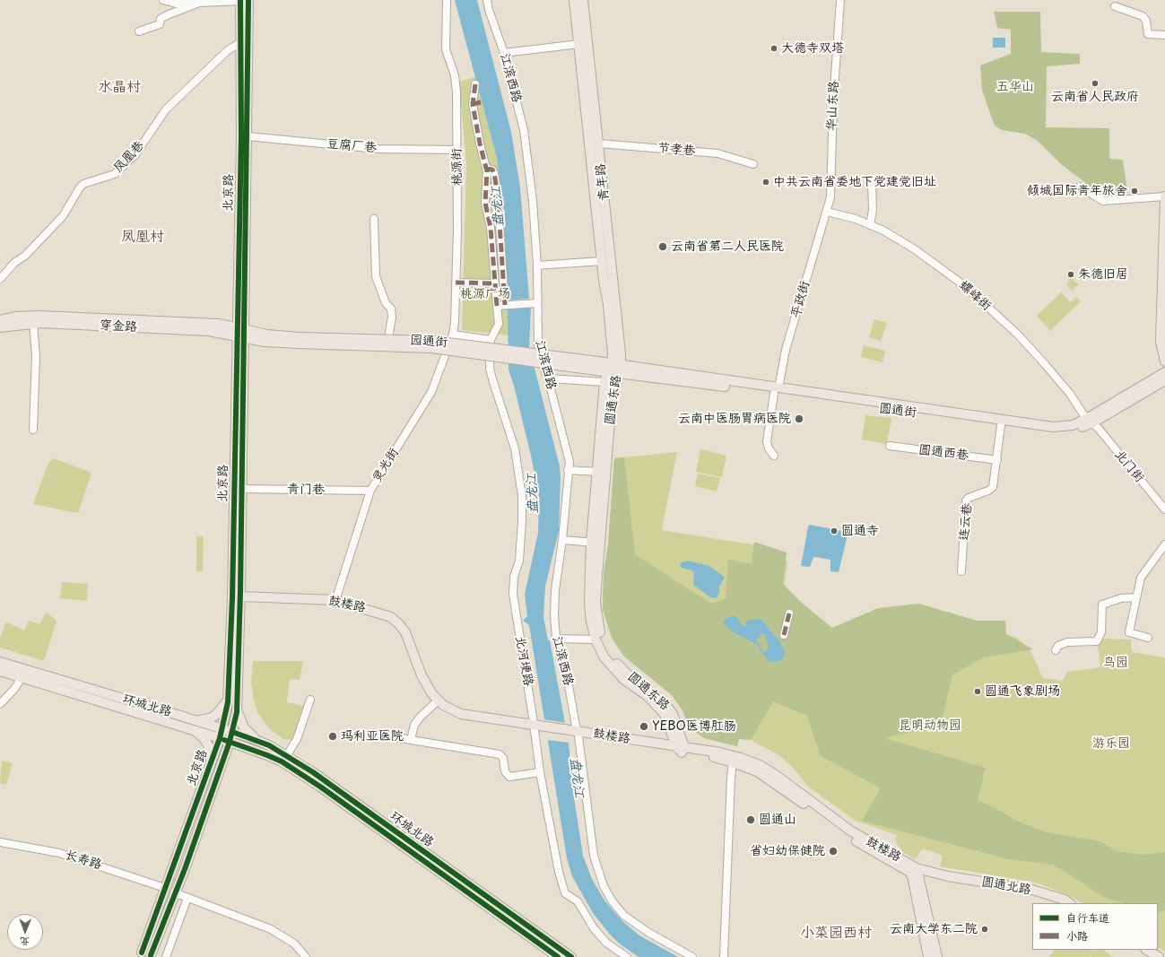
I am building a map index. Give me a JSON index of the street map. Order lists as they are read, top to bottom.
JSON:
{
  "streets": {
    "main road": [
      "青年路",
      "北京路",
      "穿金路",
      "园通街",
      "圆通东路",
      "圆通街",
      "鼓楼路",
      "环城北路",
      "圆通北路"
    ],
    "street": [
      "江滨西路",
      "华山东路",
      "豆腐厂巷",
      "节孝巷",
      "凤凰巷",
      "桃源街",
      "螺峰街",
      "平政街",
      "圆通西巷",
      "灵光街",
      "北门街",
      "青门巷",
      "连云巷",
      "北河埂路",
      "长寿路"
    ]
  },
  "crossings": [
    ["江滨西路", "鼓楼路"],
    ["华山东路", "螺峰街"],
    ["华山东路", "平政街"],
    ["豆腐厂巷", "桃源街"],
    ["豆腐厂巷", "北京路"],
    ["节孝巷", "青年路"],
    ["凤凰巷", "北京路"],
    ["桃源街", "灵光街"],
    ["青年路", "园通街"],
    ["青年路", "圆通东路"],
    ["青年路", "圆通街"],
    ["北京路", "穿金路"],
    ["北京路", "园通街"],
    ["北京路", "青门巷"],
    ["北京路", "鼓楼路"],
    ["北京路", "环城北路"],
    ["北京路", "长寿路"],
    ["螺峰街", "平政街"],
    ["螺峰街", "圆通街"],
    ["螺峰街", "北门街"],
    ["平政街", "圆通街"],
    ["穿金路", "园通街"],
    ["园通街", "圆通东路"],
    ["园通街", "圆通街"],
    ["圆通东路", "圆通街"],
    ["圆通东路", "鼓楼路"],
    ["圆通街", "北门街"],
    ["圆通街", "连云巷"],
    ["圆通西巷", "连云巷"],
    ["灵光街", "青门巷"],
    ["灵光街", "鼓楼路"],
    ["鼓楼路", "北河埂路"],
    ["鼓楼路", "圆通北路"]
  ],
  "districts": ["水晶村", "凤凰村", "小菜园西村"],
  "water": ["盘龙江"],
  "parks": [
    "五华山",
    "桃源广场",
    "鸟园",
    "昆明动物园",
    "游乐园"
  ],
  "places": [
    "大德寺双塔",
    "云南省人民政府",
    "中共云南省委地下党建党旧址",
    "倾城国际青年旅舍",
    "云南省第二人民医院",
    "朱德旧居",
    "云南中医肠胃病医院",
    "圆通寺",
    "圆通飞象剧场",
    "YEBO医博肛肠",
    "玛利亚医院",
    "圆通山",
    "省妇幼保健院",
    "云南大学东二院"
  ],
  "legend": ["自行车道", "小路"],
  "north": "bottom"
}
